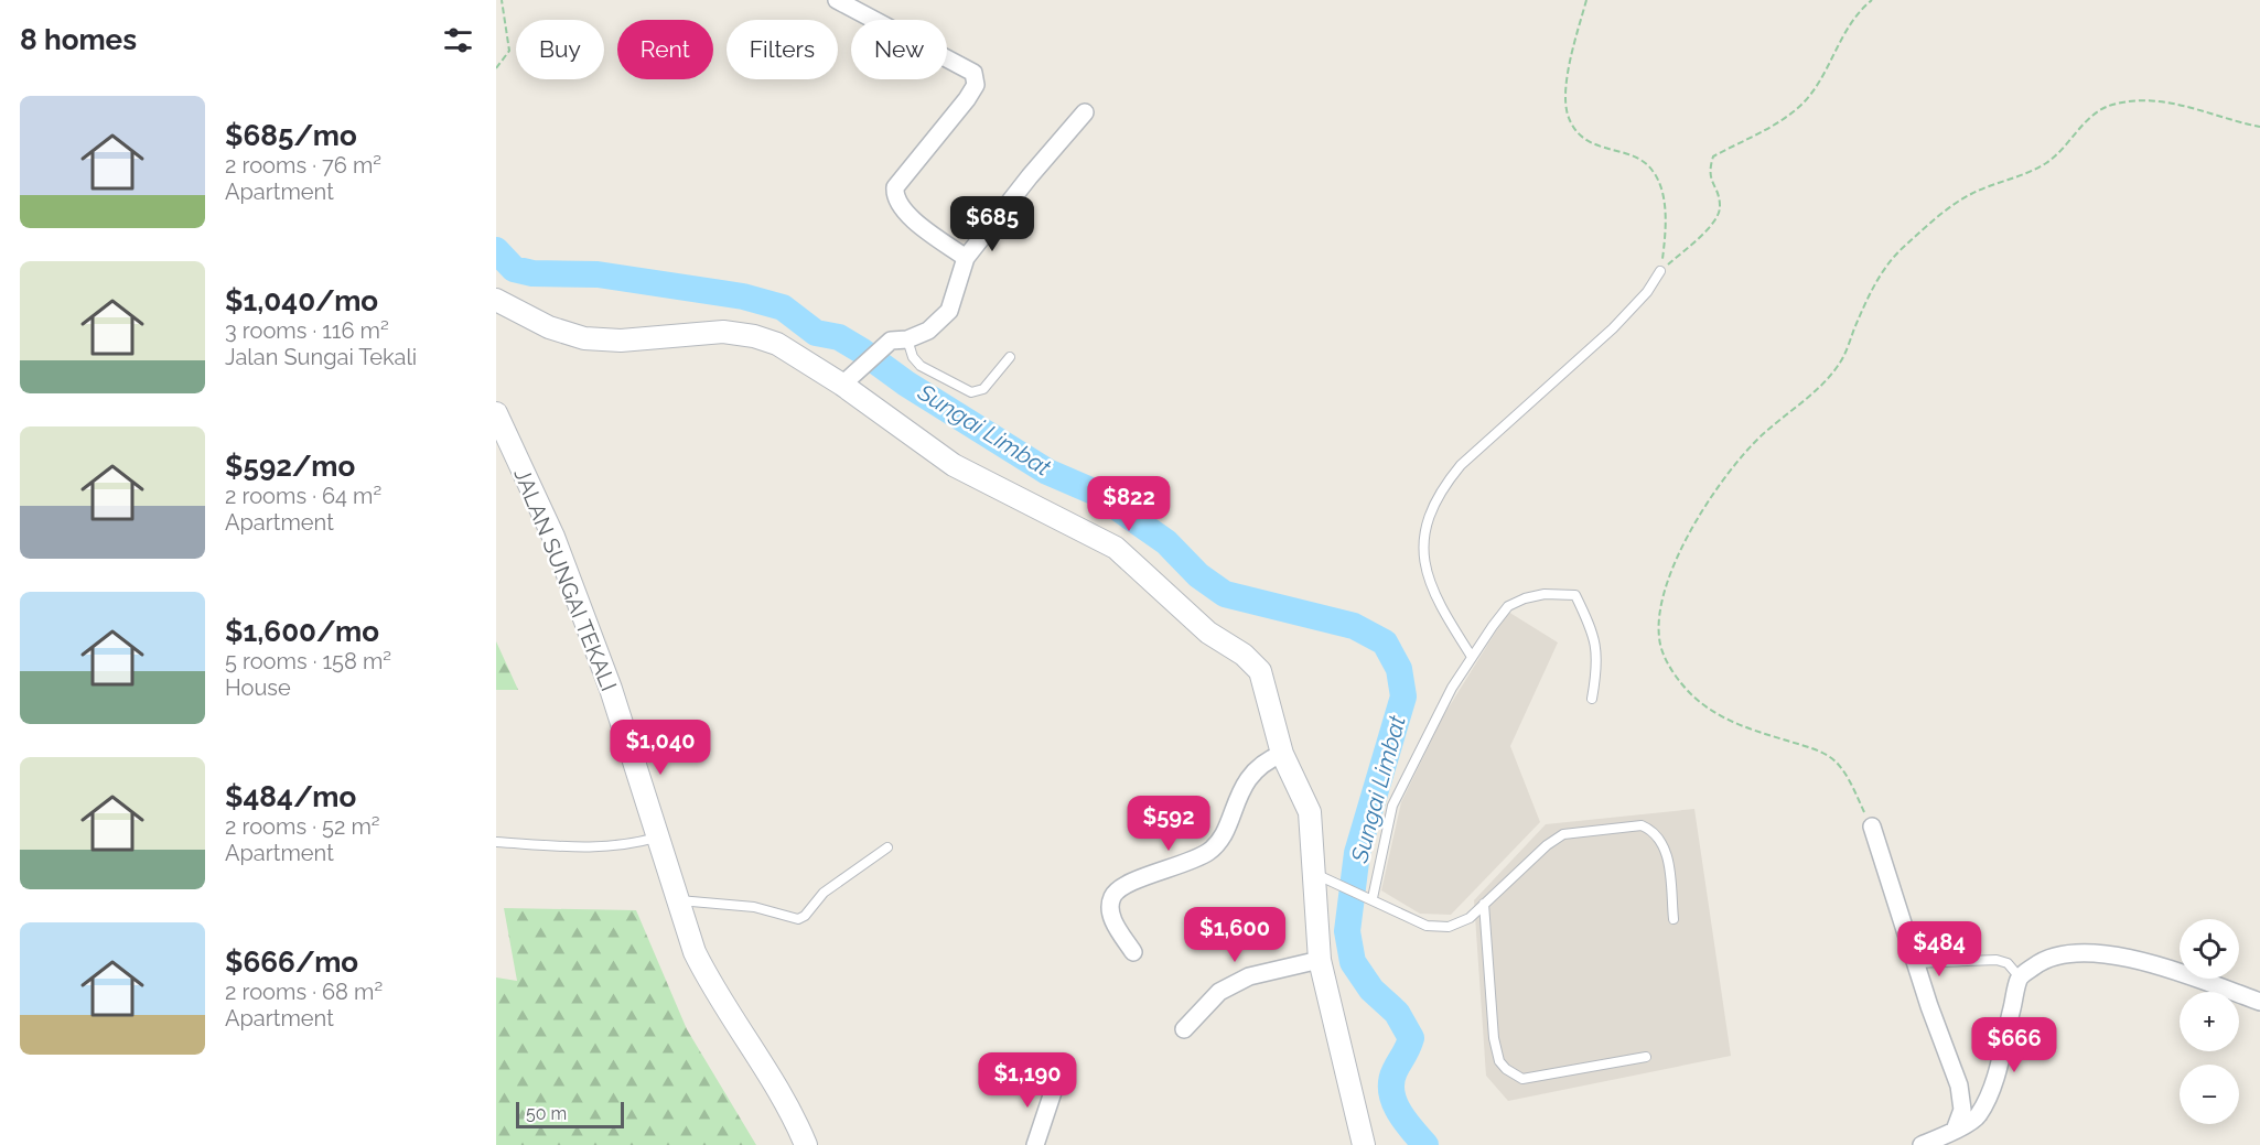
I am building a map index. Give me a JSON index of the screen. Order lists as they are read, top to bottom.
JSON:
{
  "streets": {
    "street": ["JALAN SUNGAI TEKALI"]
  },
  "water": ["Sungai Limbat"],
  "scale_bar": "50 m",
  "page": {
    "heading": "8 homes",
    "chip": [
      "Buy",
      "Rent",
      "Filters",
      "New"
    ],
    "list": [
      {
        "name": "$685/mo",
        "note": "2 rooms · 76 m² · Apartment"
      },
      {
        "name": "$1,040/mo",
        "note": "3 rooms · 116 m² · Jalan Sungai Tekali"
      },
      {
        "name": "$592/mo",
        "note": "2 rooms · 64 m² · Apartment"
      },
      {
        "name": "$1,600/mo",
        "note": "5 rooms · 158 m² · House"
      },
      {
        "name": "$484/mo",
        "note": "2 rooms · 52 m² · Apartment"
      },
      {
        "name": "$666/mo",
        "note": "2 rooms · 68 m² · Apartment"
      }
    ],
    "price": [
      "$685",
      "$822",
      "$1,040",
      "$592",
      "$1,600",
      "$484",
      "$666",
      "$1,190"
    ],
    "map_buttons": ["+", "−"],
    "scale": "50 m"
  }
}
